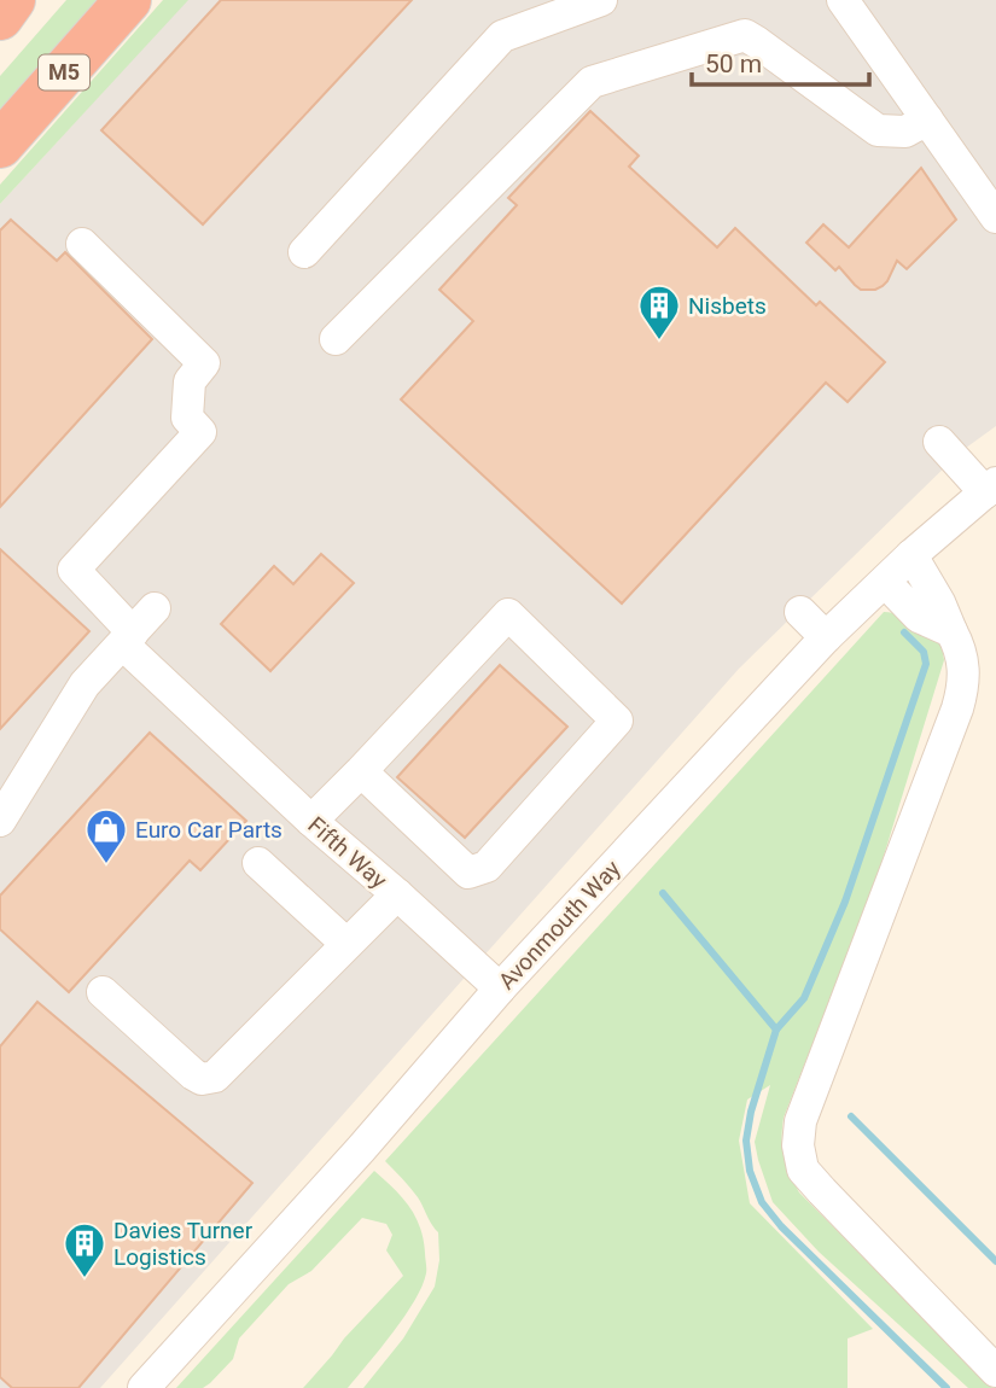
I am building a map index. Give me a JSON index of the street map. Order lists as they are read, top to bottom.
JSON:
{
  "streets": {
    "highway": ["M5"],
    "street": ["Fifth Way", "Avonmouth Way"]
  },
  "crossings": [
    ["Fifth Way", "Avonmouth Way"]
  ],
  "places": {
    "building": ["Nisbets", "Davies Turner Logistics"],
    "shop": ["Euro Car Parts"]
  },
  "scale_bar": "50 m"
}
